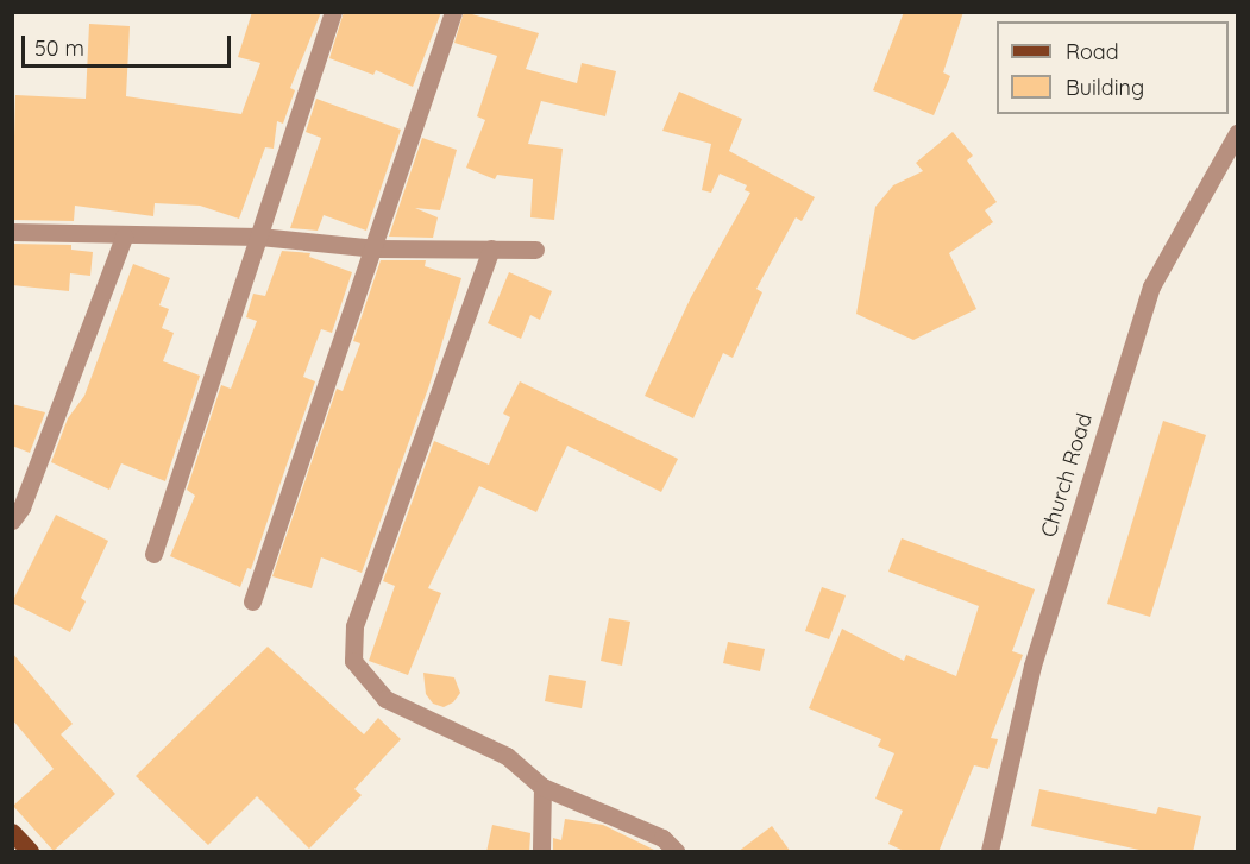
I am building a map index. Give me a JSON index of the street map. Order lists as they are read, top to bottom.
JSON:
{
  "streets": {
    "street": ["Church Road"]
  },
  "legend": ["Road", "Building"],
  "scale_bar": "50 m"
}
